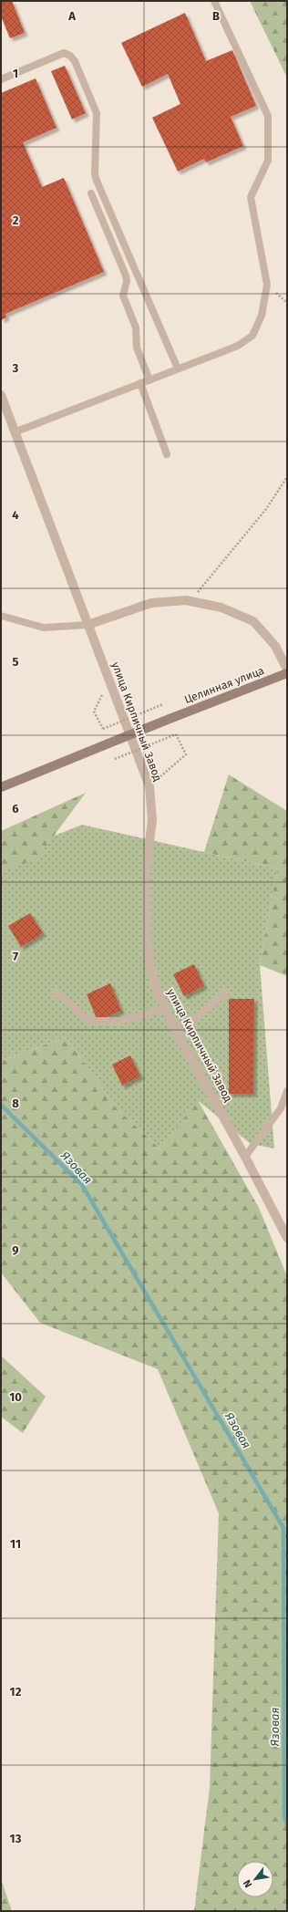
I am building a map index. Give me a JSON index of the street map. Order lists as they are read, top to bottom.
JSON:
{
  "streets": {
    "main road": ["Целинная улица"],
    "street": ["улица Кирпичный Завод"]
  },
  "water": ["Язовая"],
  "north": "bottom left",
  "grid": {
    "columns": ["A", "B"],
    "rows": [
      "1",
      "2",
      "3",
      "4",
      "5",
      "6",
      "7",
      "8",
      "9",
      "10",
      "11",
      "12",
      "13"
    ]
  }
}
